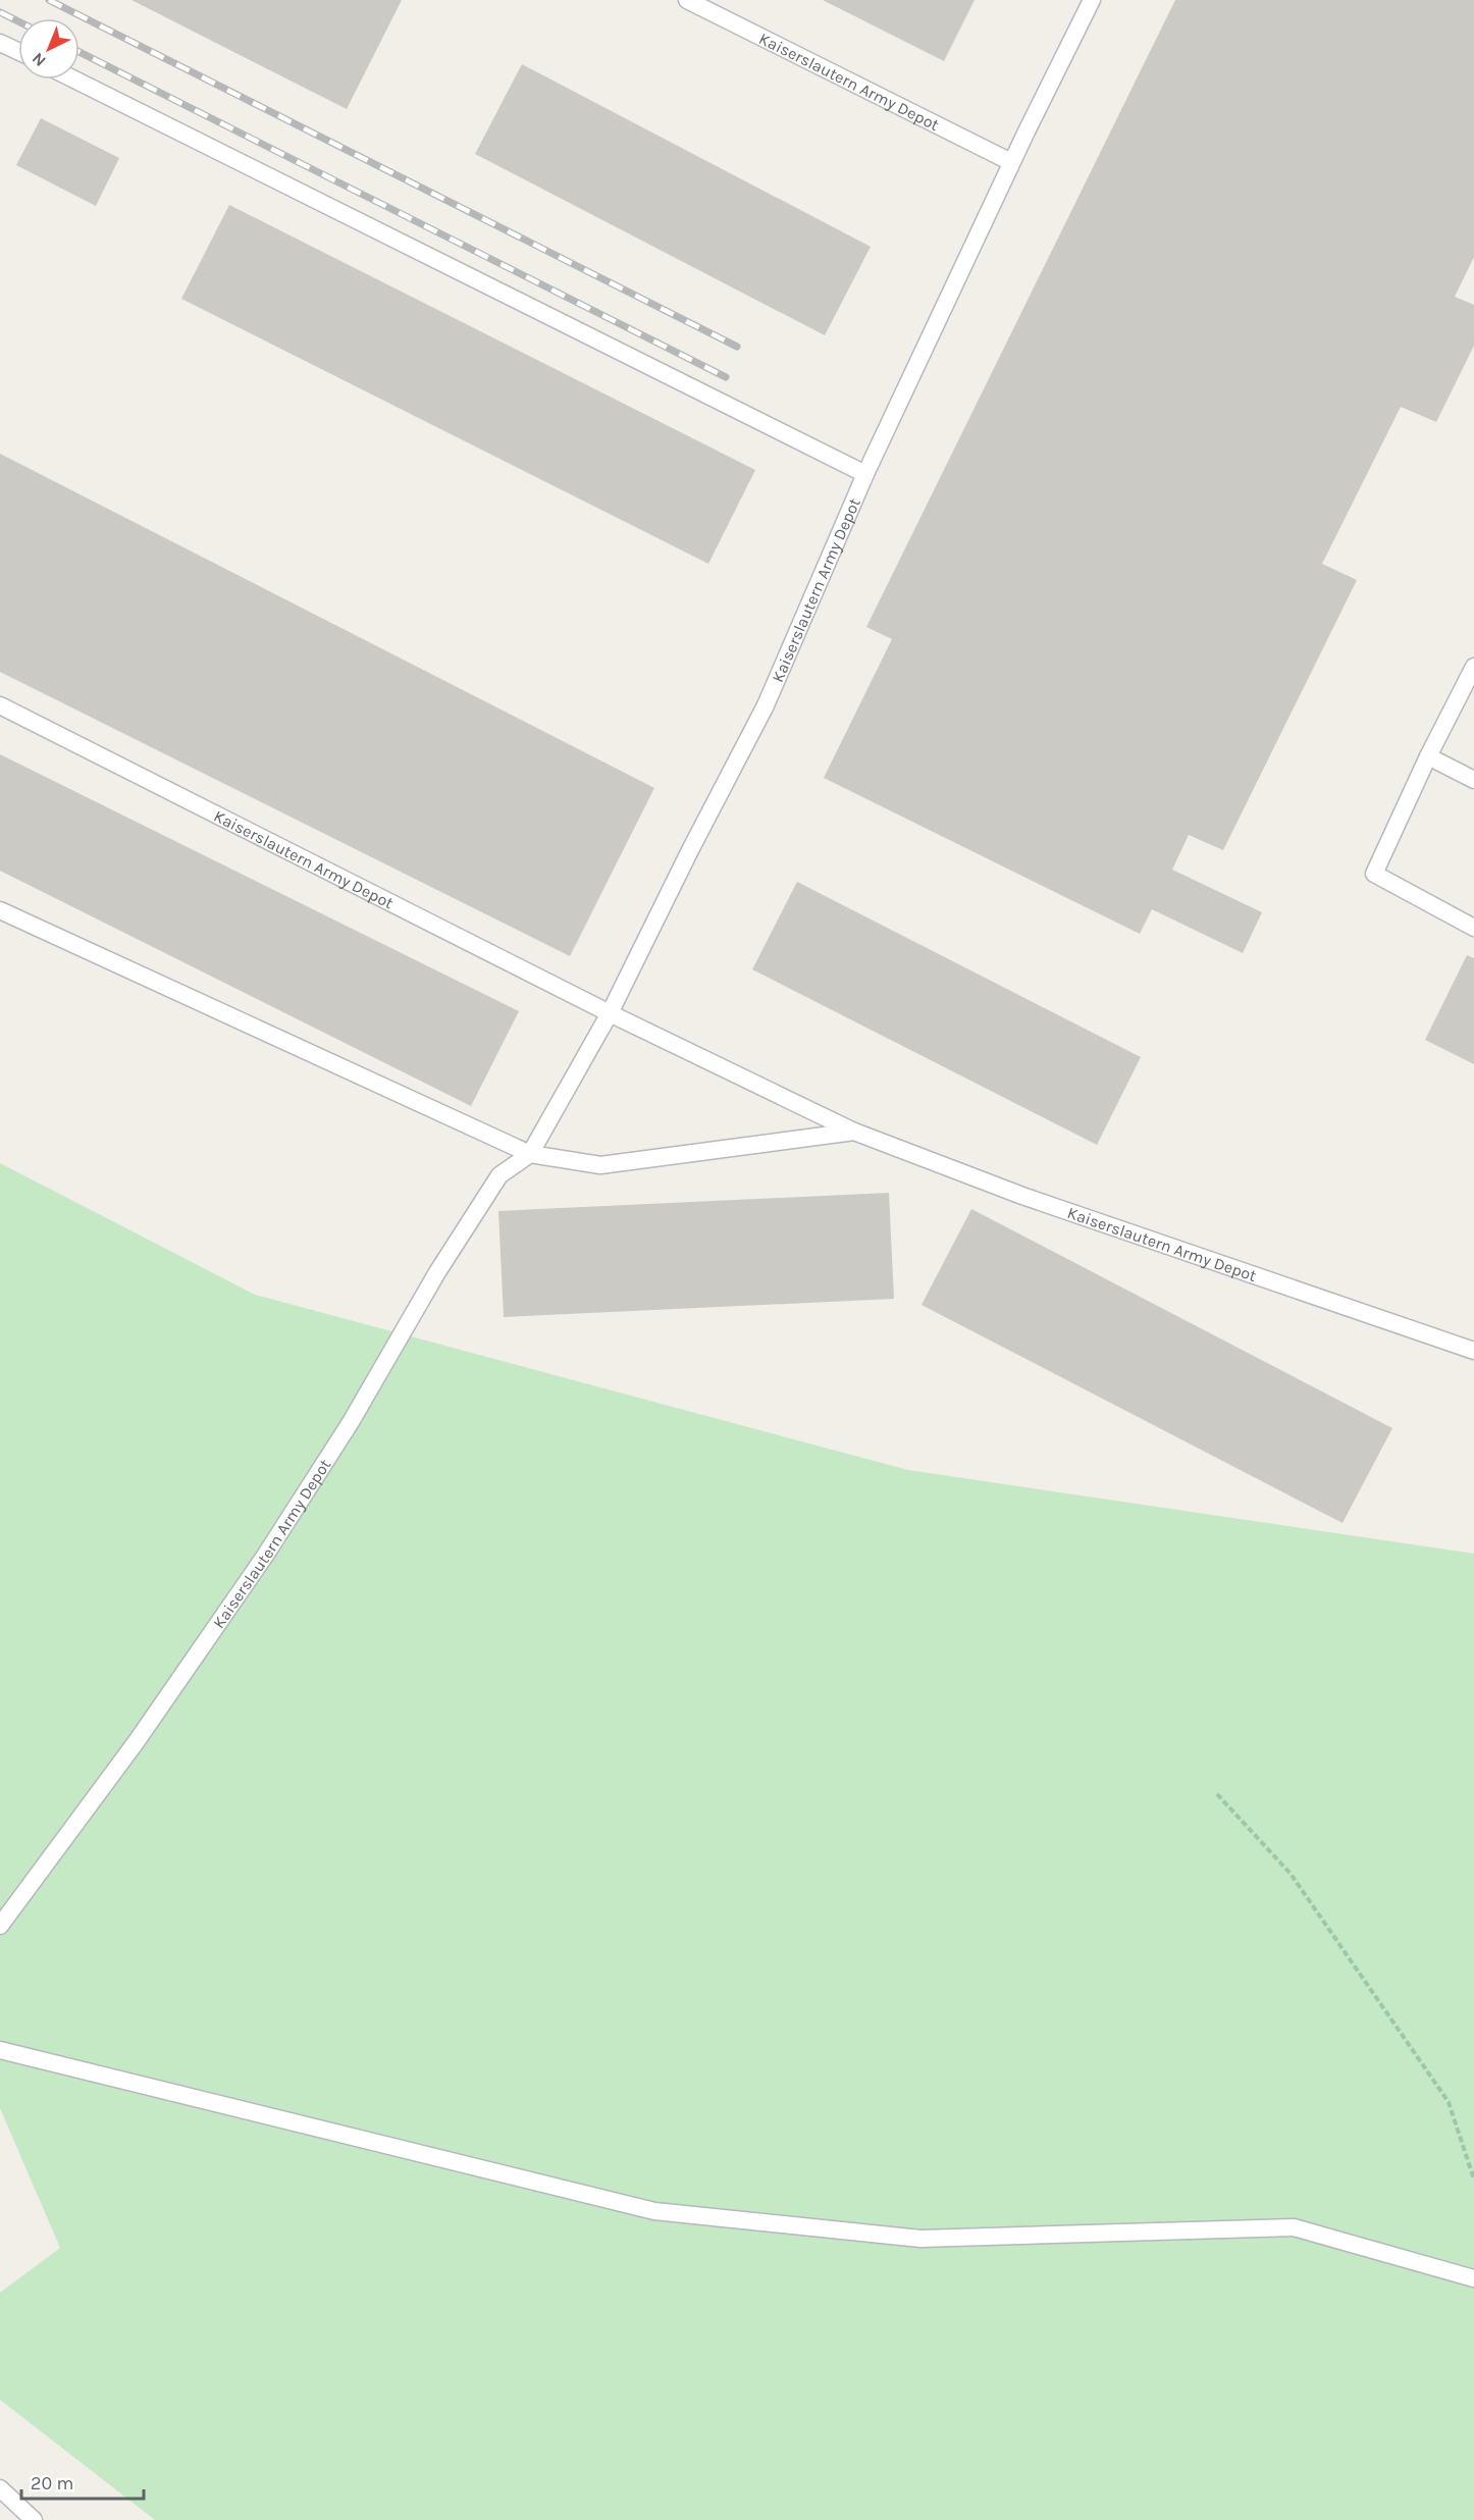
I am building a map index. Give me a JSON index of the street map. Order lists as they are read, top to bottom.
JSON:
{
  "streets": {
    "lane": ["Kaiserslautern Army Depot"]
  },
  "scale_bar": "20 m",
  "north": "bottom left"
}
